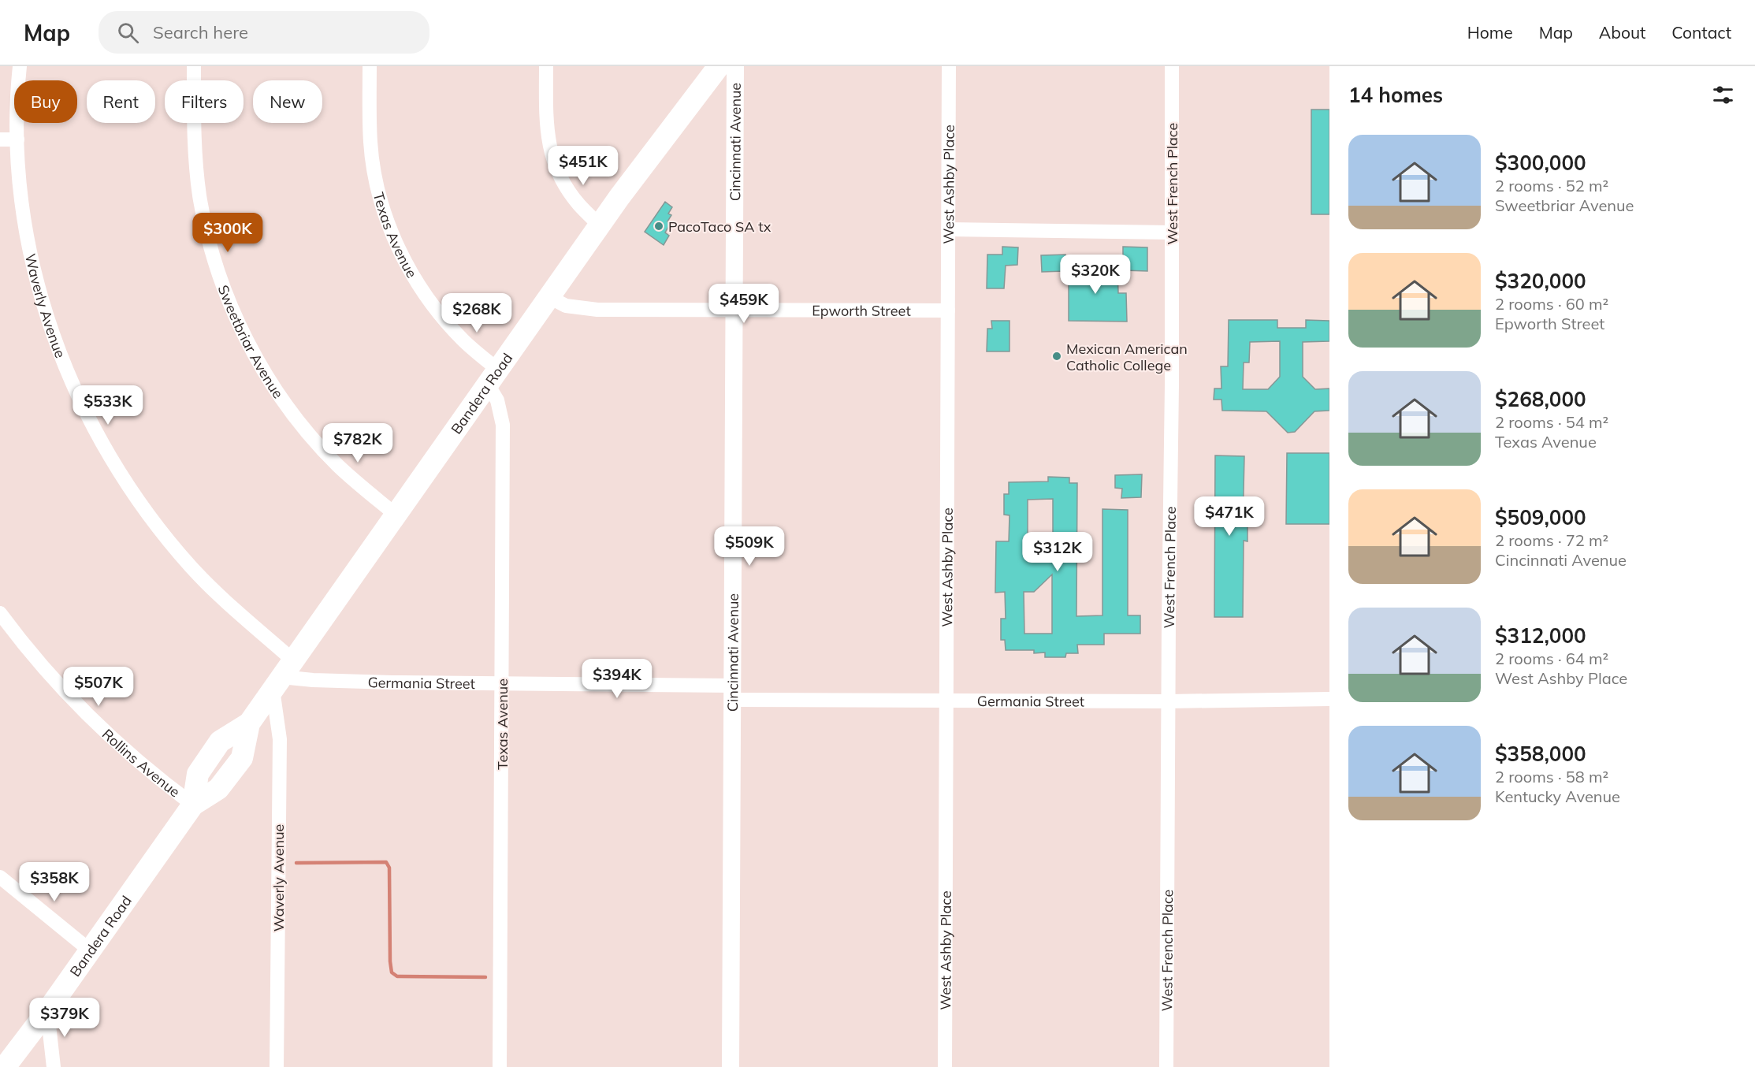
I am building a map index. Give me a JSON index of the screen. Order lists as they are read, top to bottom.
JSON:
{
  "streets": {
    "main road": ["Bandera Road"],
    "street": [
      "Cincinnati Avenue",
      "West Ashby Place",
      "West French Place",
      "Texas Avenue",
      "Waverly Avenue",
      "Epworth Street",
      "Sweetbriar Avenue",
      "Germania Street",
      "Rollins Avenue"
    ]
  },
  "crossings": [
    ["Cincinnati Avenue", "Epworth Street"],
    ["Cincinnati Avenue", "Germania Street"],
    ["West Ashby Place", "Epworth Street"],
    ["West Ashby Place", "Germania Street"],
    ["West French Place", "Germania Street"],
    ["Texas Avenue", "Bandera Road"],
    ["Texas Avenue", "Germania Street"],
    ["Waverly Avenue", "Bandera Road"],
    ["Waverly Avenue", "Germania Street"],
    ["Epworth Street", "Bandera Road"],
    ["Sweetbriar Avenue", "Bandera Road"],
    ["Bandera Road", "Germania Street"],
    ["Bandera Road", "Rollins Avenue"]
  ],
  "places": ["PacoTaco SA tx", "Mexican American Catholic College"],
  "page": {
    "header": "Map",
    "search": "Search here",
    "nav": [
      "Home",
      "Map",
      "About",
      "Contact"
    ],
    "heading": "14 homes",
    "chip": [
      "Buy",
      "Rent",
      "Filters",
      "New"
    ],
    "list": [
      {
        "name": "$300,000",
        "note": "2 rooms · 52 m² · Sweetbriar Avenue"
      },
      {
        "name": "$320,000",
        "note": "2 rooms · 60 m² · Epworth Street"
      },
      {
        "name": "$268,000",
        "note": "2 rooms · 54 m² · Texas Avenue"
      },
      {
        "name": "$509,000",
        "note": "2 rooms · 72 m² · Cincinnati Avenue"
      },
      {
        "name": "$312,000",
        "note": "2 rooms · 64 m² · West Ashby Place"
      },
      {
        "name": "$358,000",
        "note": "2 rooms · 58 m² · Kentucky Avenue"
      }
    ],
    "price": [
      "$451K",
      "$300K",
      "$320K",
      "$459K",
      "$268K",
      "$533K",
      "$782K",
      "$471K",
      "$509K",
      "$312K",
      "$394K",
      "$507K",
      "$358K",
      "$379K"
    ]
  }
}
